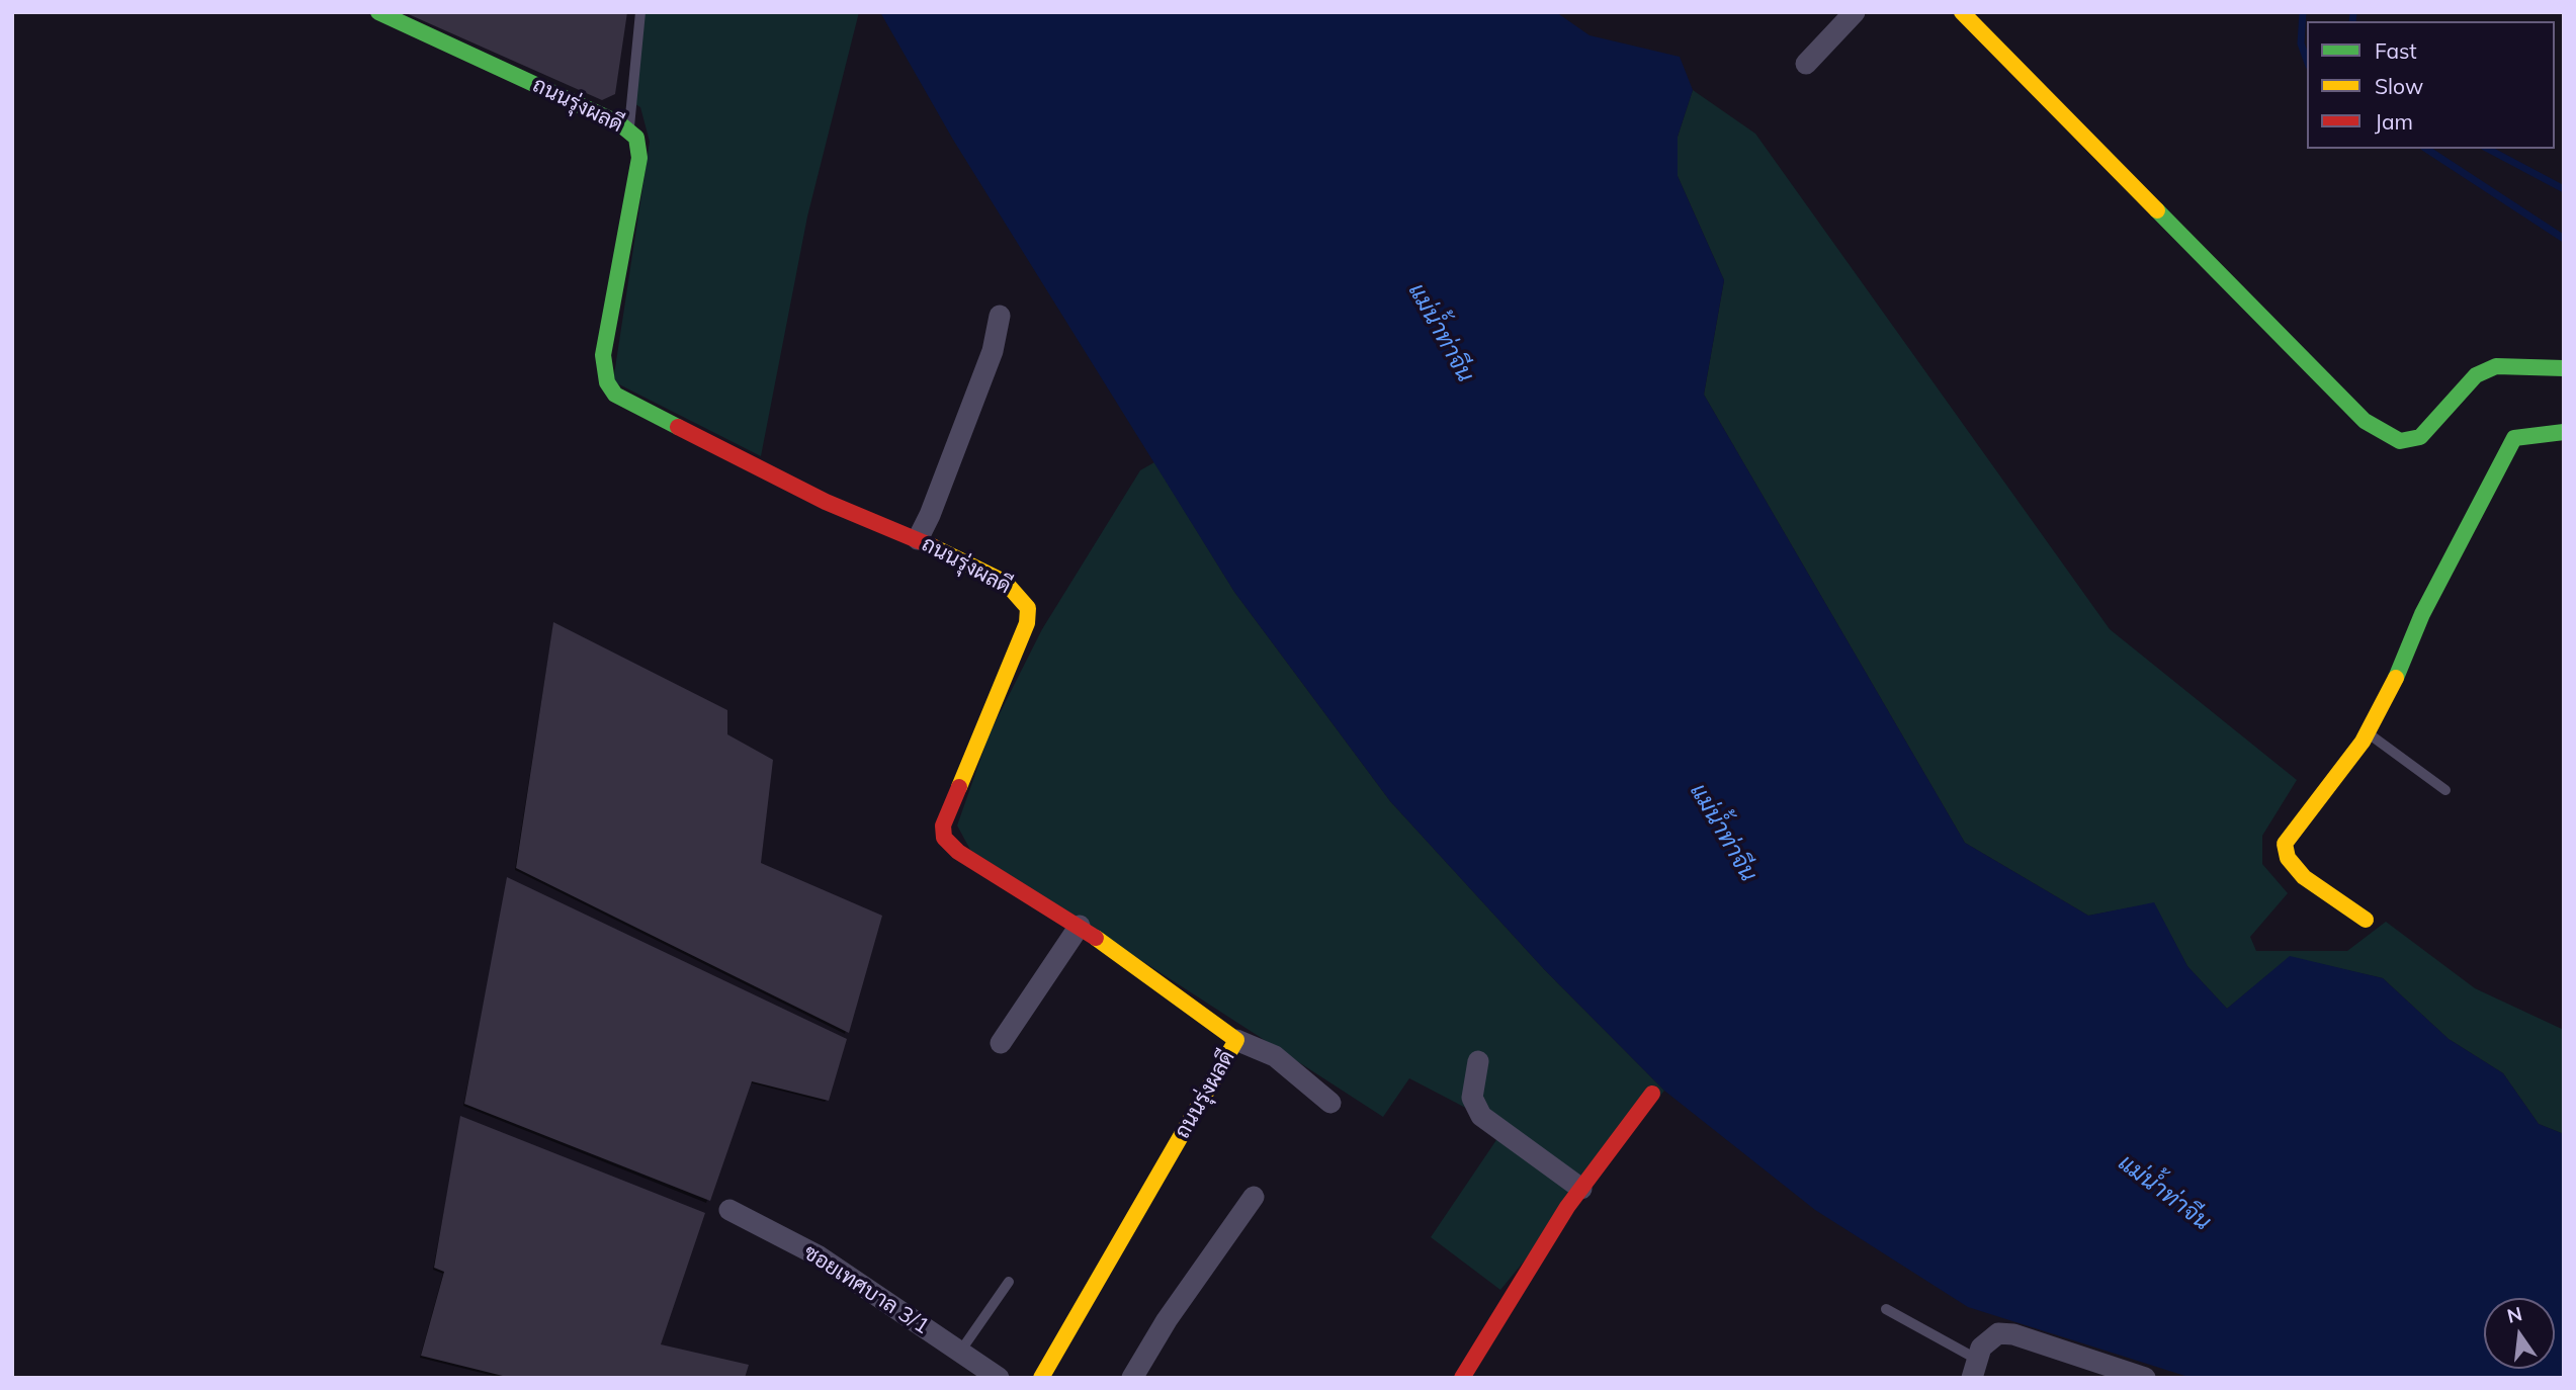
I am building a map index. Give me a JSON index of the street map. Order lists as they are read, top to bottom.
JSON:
{
  "streets": {
    "street": ["ถนนรุ่งผลดี", "ซอยเทศบาล 3/1"]
  },
  "water": ["แม่น้ำท่าจีน"],
  "legend": ["Fast", "Slow", "Jam"],
  "north": "top"
}
